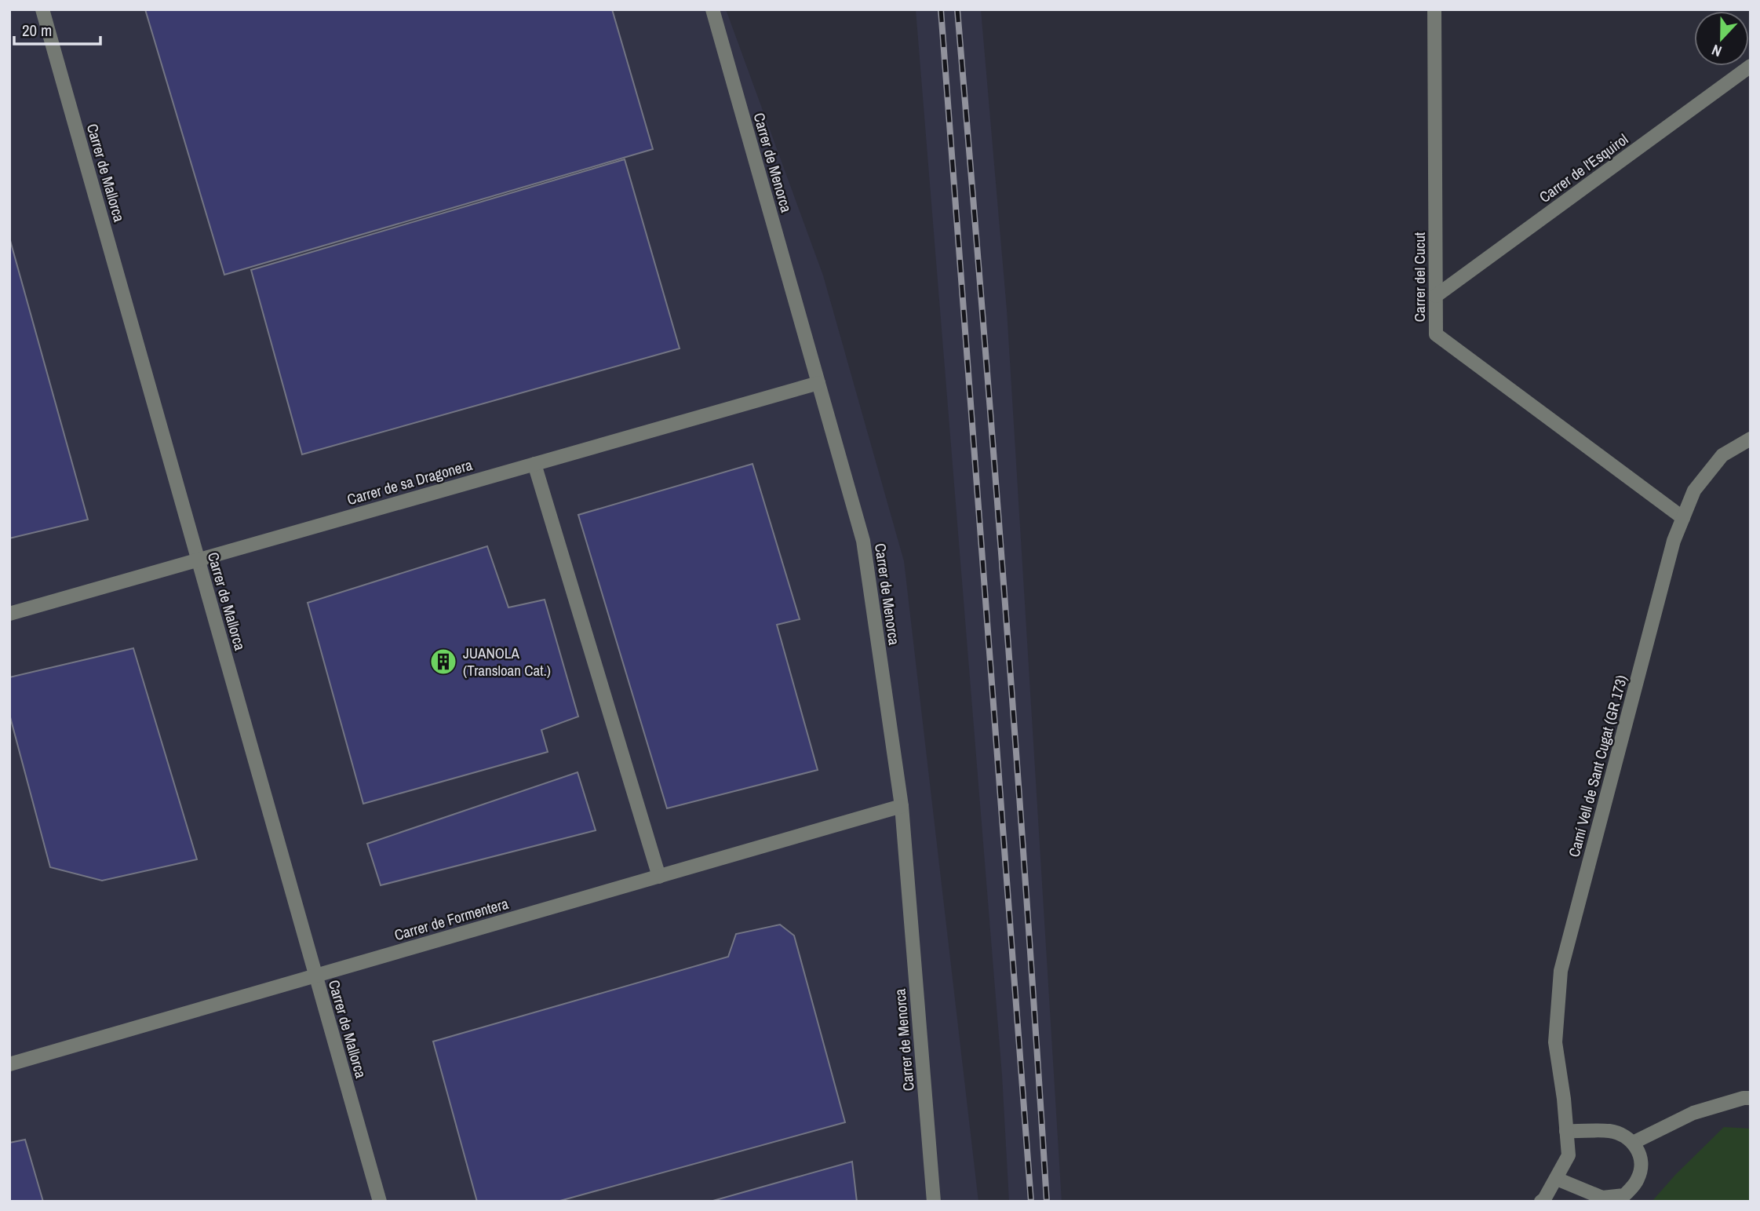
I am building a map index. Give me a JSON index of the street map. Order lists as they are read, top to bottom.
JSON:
{
  "streets": {
    "street": [
      "Carrer de Menorca",
      "Carrer de l'Esquirol",
      "Carrer de Mallorca",
      "Carrer del Cucut",
      "Carrer de sa Dragonera",
      "Camí Vell de Sant Cugat (GR 173)",
      "Carrer de Formentera"
    ]
  },
  "crossings": [
    ["Carrer de Menorca", "Carrer de sa Dragonera"],
    ["Carrer de Menorca", "Carrer de Formentera"],
    ["Carrer de l'Esquirol", "Carrer del Cucut"],
    ["Carrer de Mallorca", "Carrer de sa Dragonera"],
    ["Carrer de Mallorca", "Carrer de Formentera"],
    ["Carrer del Cucut", "Camí Vell de Sant Cugat (GR 173)"]
  ],
  "places": {
    "building": ["JUANOLA (Transloan Cat.)"]
  },
  "scale_bar": "20 m",
  "north": "bottom"
}
